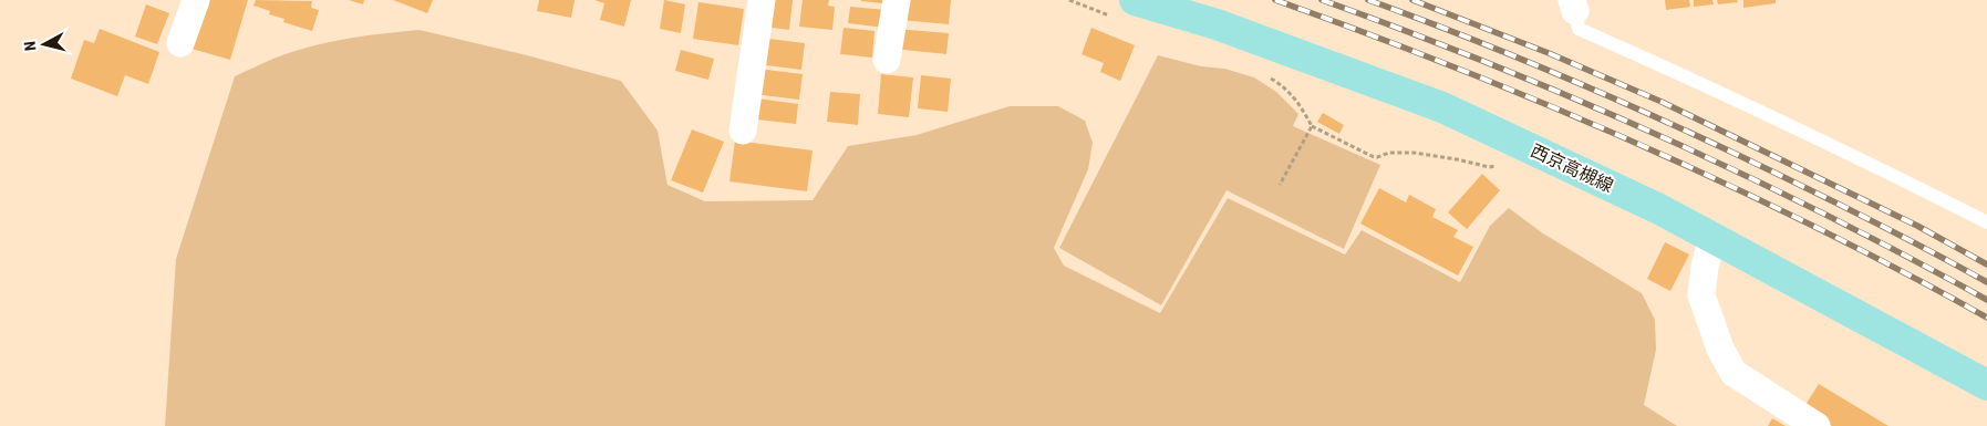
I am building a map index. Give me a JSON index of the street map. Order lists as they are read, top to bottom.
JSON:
{
  "streets": {
    "main road": ["西京高槻線"]
  },
  "north": "left"
}
